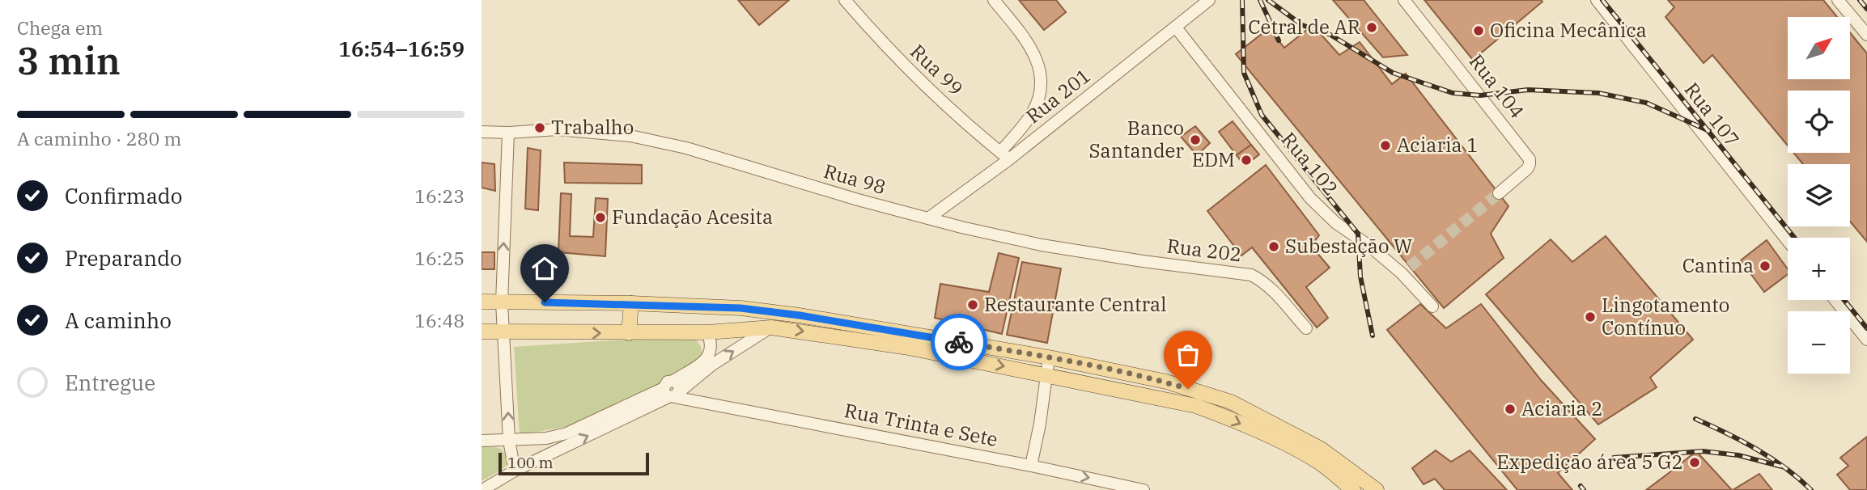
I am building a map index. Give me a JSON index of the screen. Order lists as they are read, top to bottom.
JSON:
{
  "streets": {
    "street": [
      "Rua 99",
      "Rua 104",
      "Rua 201",
      "Rua 107",
      "Rua 102",
      "Rua 98",
      "Rua 202",
      "Rua Trinta e Sete"
    ]
  },
  "crossings": [
    ["Rua 99", "Rua 201"],
    ["Rua 201", "Rua 102"],
    ["Rua 201", "Rua 98"],
    ["Rua 98", "Rua 202"]
  ],
  "places": [
    "Cetral de AR",
    "Oficina Mecânica",
    "Trabalho",
    "Banco Santander",
    "Aciaria 1",
    "EDM",
    "Fundação Acesita",
    "Subestação W",
    "Cantina",
    "Restaurante Central",
    "Lingotamento Contínuo",
    "Aciaria 2",
    "Expedição área 5 G2"
  ],
  "scale_bar": "100 m",
  "north": "top right",
  "page": {
    "heading": ["3 min", "Chega em", "16:54–16:59"],
    "map_buttons": ["+", "−"],
    "bar": "A caminho · 280 m",
    "list": [
      ["Confirmado", "16:23"],
      ["Preparando", "16:25"],
      ["A caminho", "16:48"],
      "Entregue"
    ],
    "scale": "100 m"
  }
}
